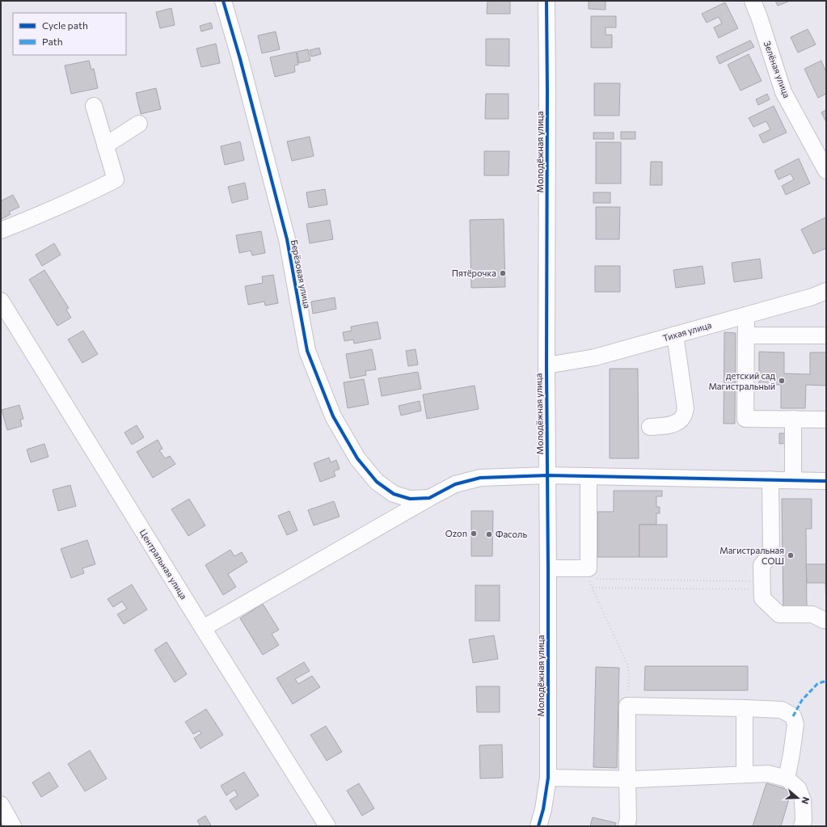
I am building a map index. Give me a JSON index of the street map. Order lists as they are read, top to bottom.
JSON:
{
  "streets": {
    "street": [
      "Зелёная улица",
      "Молодёжная улица",
      "Берёзовая улица",
      "Тихая улица",
      "Центральная улица"
    ]
  },
  "crossings": [
    ["Молодёжная улица", "Тихая улица"]
  ],
  "places": [
    "Пятёрочка",
    "детский сад Магистральный",
    "Ozon",
    "Фасоль",
    "Магистральная СОШ"
  ],
  "legend": ["Cycle path", "Path"],
  "north": "right"
}
